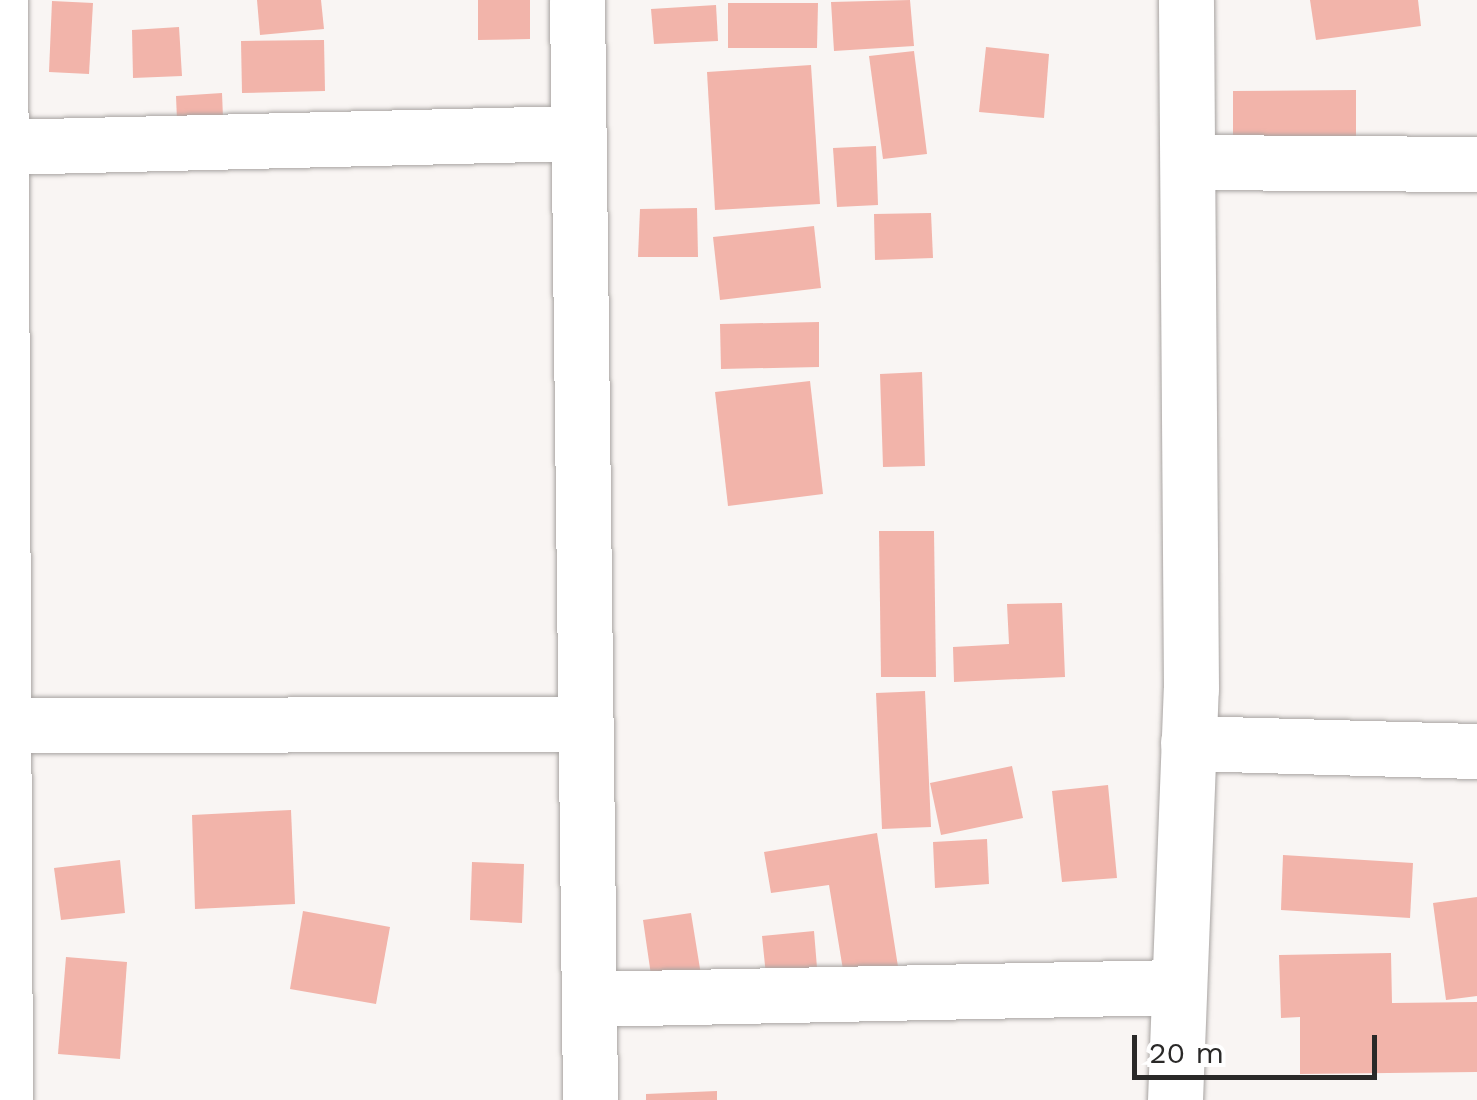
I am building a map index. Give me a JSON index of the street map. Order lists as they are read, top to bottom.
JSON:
{
  "scale_bar": "20 m"
}
